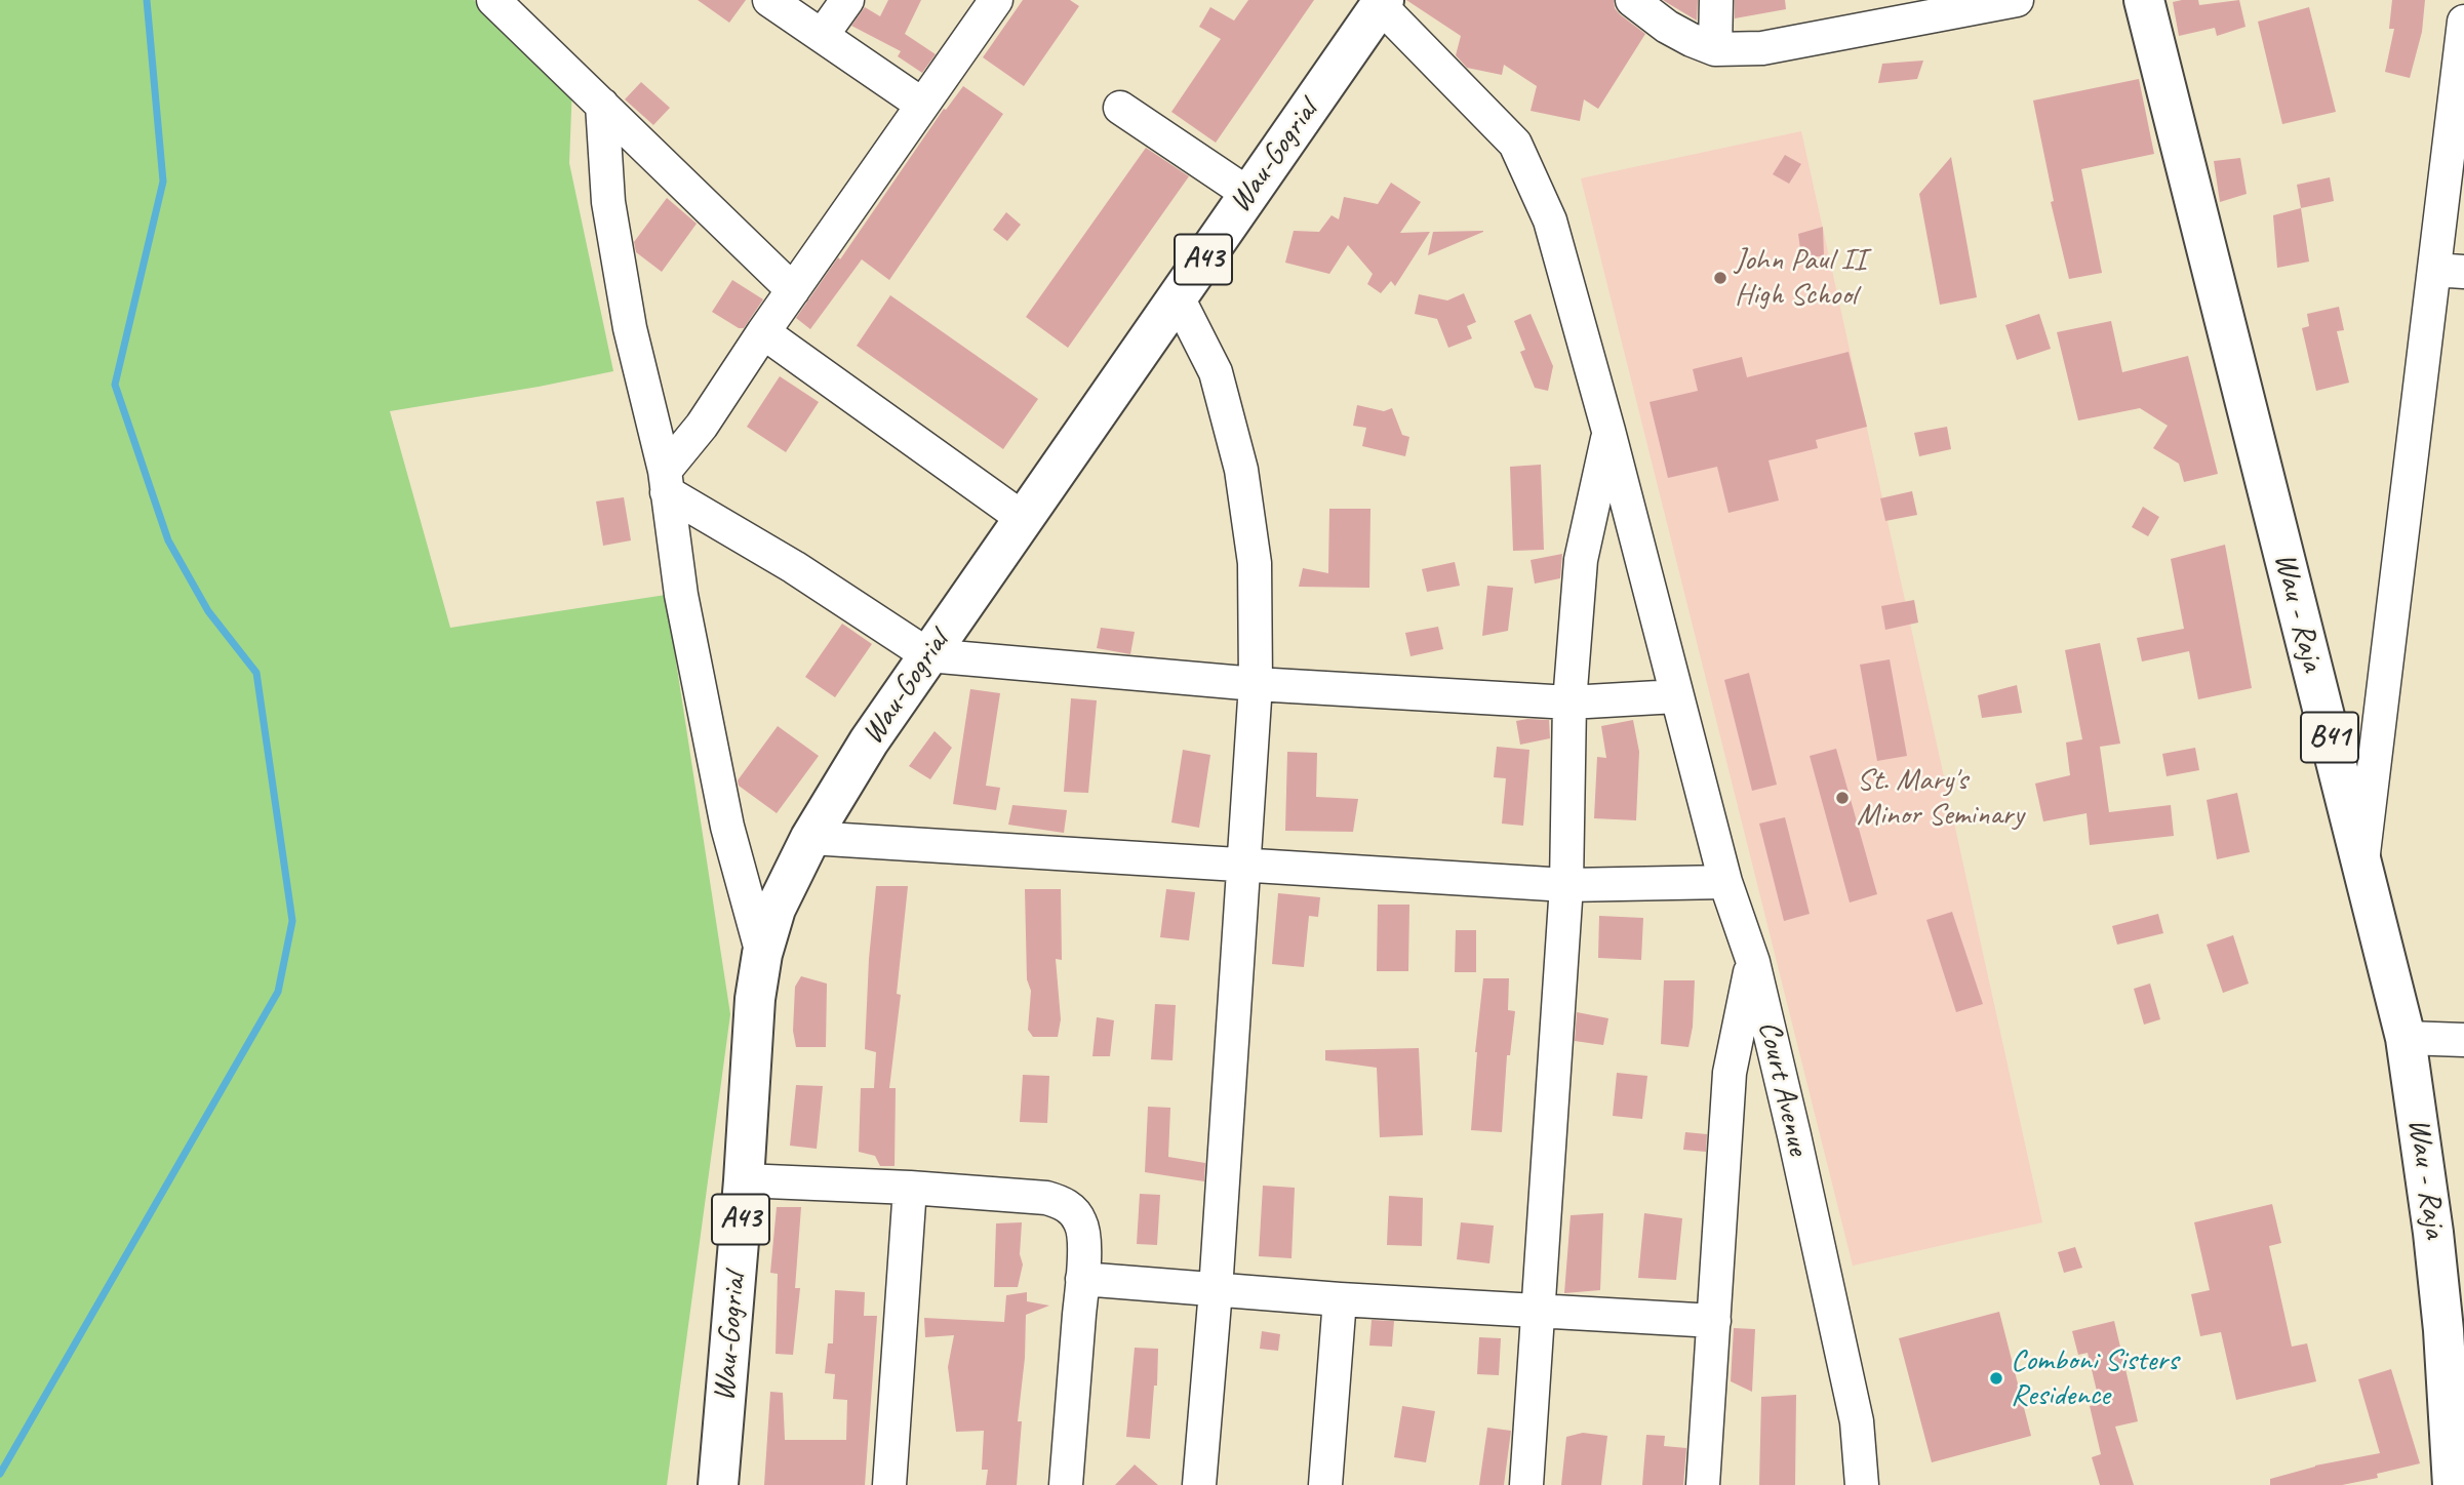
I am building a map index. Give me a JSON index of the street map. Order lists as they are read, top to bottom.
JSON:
{
  "streets": {
    "main road": [
      "Wau-Gogrial",
      "A43",
      "Wau - Raja",
      "B41"
    ],
    "street": ["Court Avenue"]
  },
  "crossings": [
    ["Wau-Gogrial", "Court Avenue"]
  ],
  "places": ["John Paul II High School", "St. Mary's Minor Seminary", "Comboni Sisters Residence"]
}
